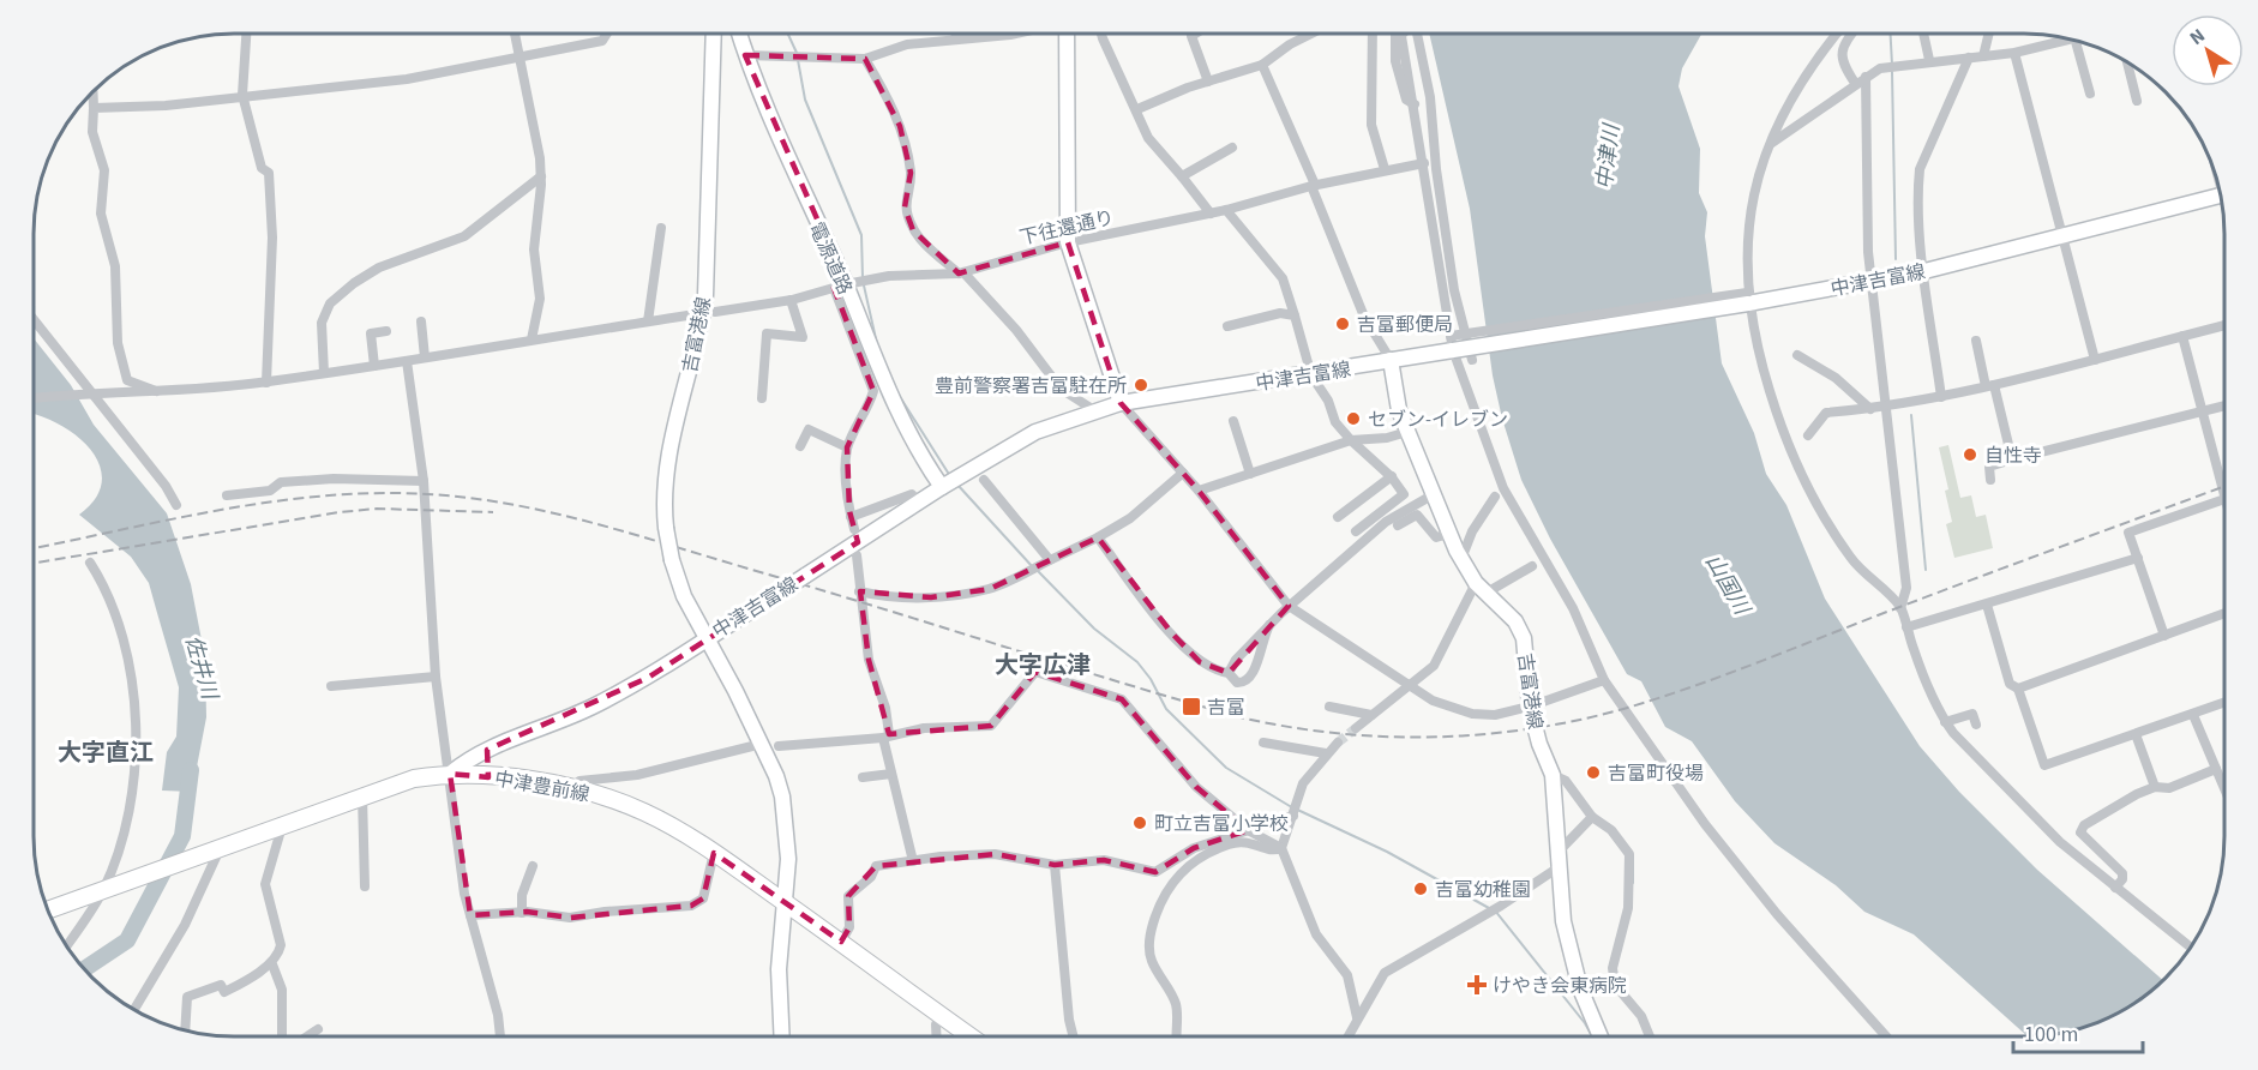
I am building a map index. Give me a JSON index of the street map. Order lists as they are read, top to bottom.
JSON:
{
  "streets": {
    "main road": [
      "電源道路",
      "中津吉富線",
      "吉富港線",
      "中津豊前線"
    ],
    "street": ["下往還通り"]
  },
  "crossings": [
    ["下往還通り", "電源道路"],
    ["電源道路", "中津吉富線"],
    ["中津吉富線", "吉富港線"],
    ["中津吉富線", "中津豊前線"]
  ],
  "districts": ["大字広津", "大字直江"],
  "water": ["中津川", "山国川", "佐井川"],
  "places": {
    "other": [
      "吉富郵便局",
      "豊前警察署吉富駐在所",
      "セブン-イレブン",
      "自性寺",
      "吉富町役場",
      "町立吉富小学校",
      "吉富幼稚園"
    ],
    "transit": ["吉富"],
    "health": ["けやき会東病院"]
  },
  "scale_bar": "100 m",
  "north": "top left"
}
